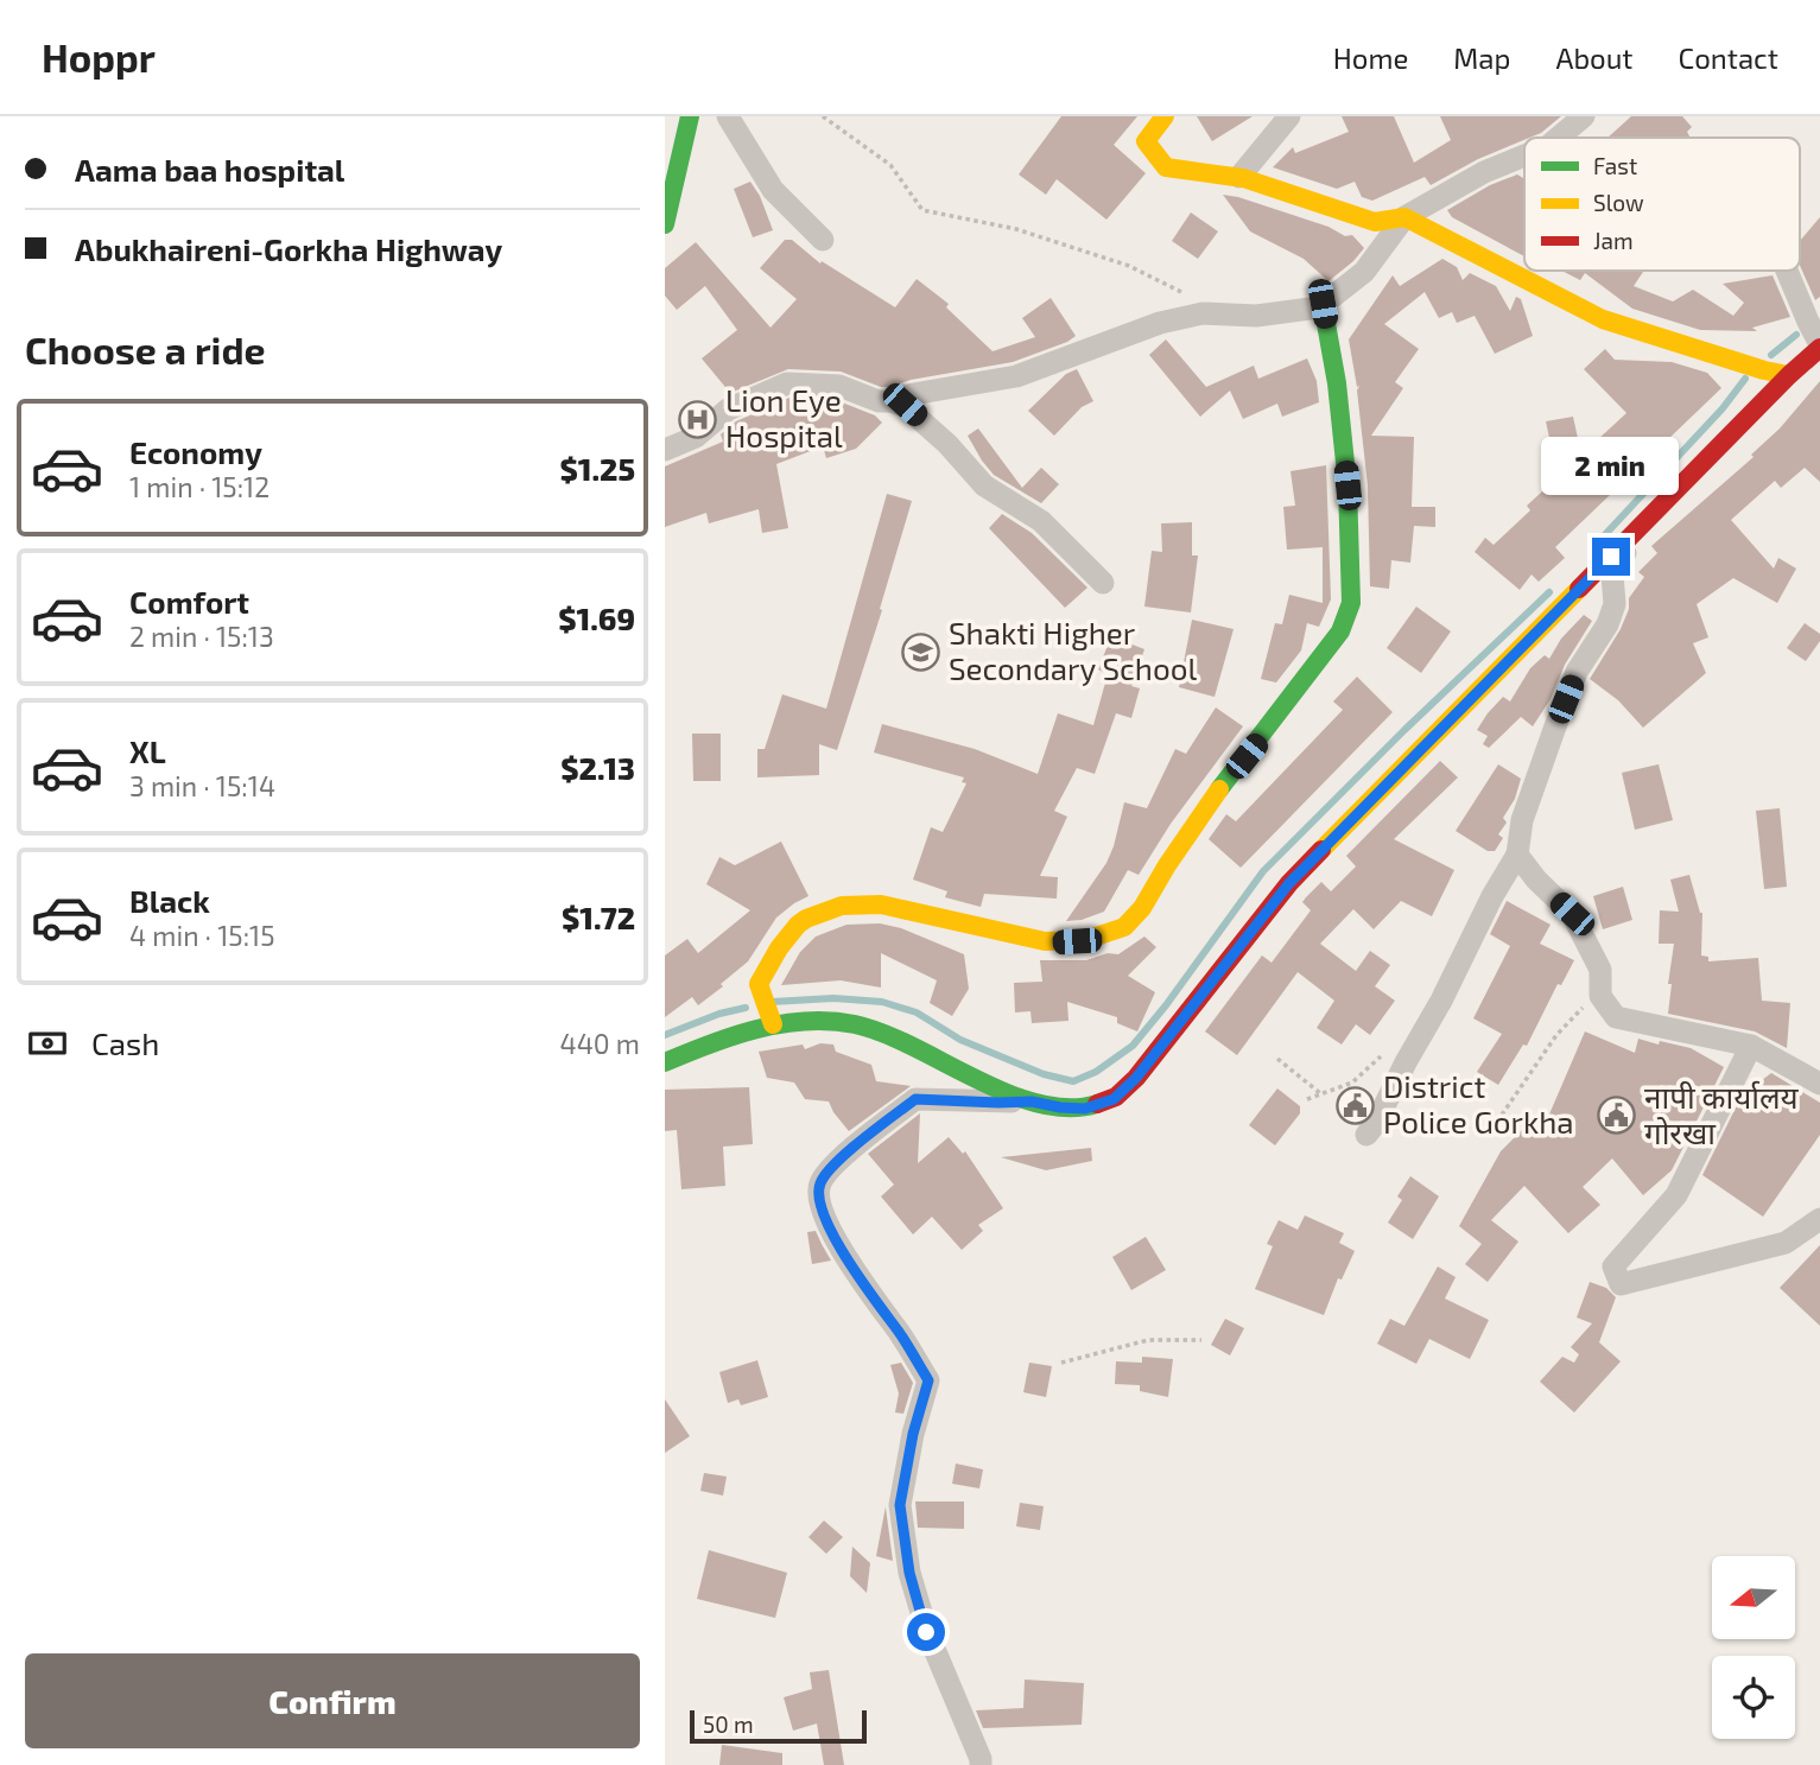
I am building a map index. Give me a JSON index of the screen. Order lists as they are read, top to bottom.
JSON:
{
  "places": {
    "hospital": ["Lion Eye Hospital"],
    "school or university": ["Shakti Higher Secondary School"],
    "public building": ["District Police Gorkha", "नापी कार्यालय गोरखा"]
  },
  "legend": ["Fast", "Slow", "Jam"],
  "scale_bar": "50 m",
  "north": "left",
  "page": {
    "header": "Hoppr",
    "nav": [
      "Home",
      "Map",
      "About",
      "Contact"
    ],
    "banner": ["Aama baa hospital", "Abukhaireni-Gorkha Highway"],
    "heading": "Choose a ride",
    "list": [
      {
        "name": "Economy",
        "note": "1 min · 15:12",
        "value": "$1.25"
      },
      {
        "name": "Comfort",
        "note": "2 min · 15:13",
        "value": "$1.69"
      },
      {
        "name": "XL",
        "note": "3 min · 15:14",
        "value": "$2.13"
      },
      {
        "name": "Black",
        "note": "4 min · 15:15",
        "value": "$1.72"
      }
    ],
    "bubble": "2 min",
    "pay": ["Cash", "440 m"],
    "buttons": "Confirm",
    "scale": "50 m"
  }
}
